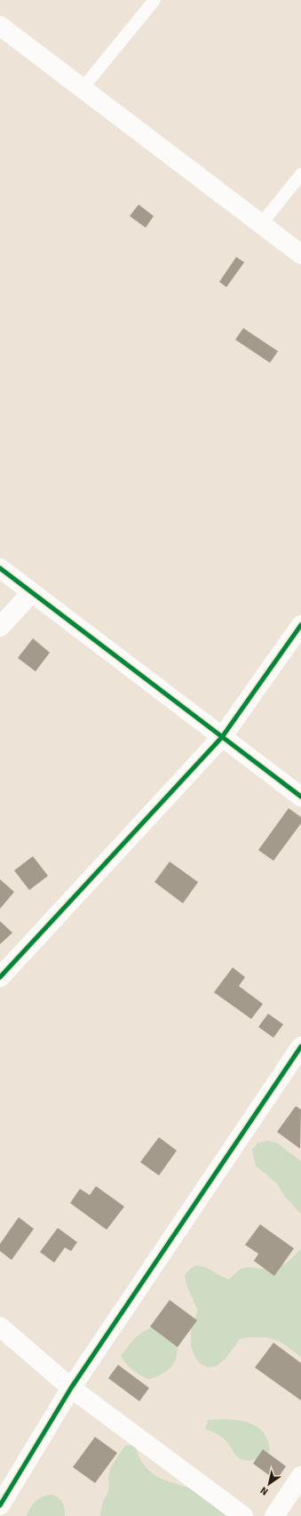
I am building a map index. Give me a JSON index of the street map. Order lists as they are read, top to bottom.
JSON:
{
  "north": "bottom left"
}
